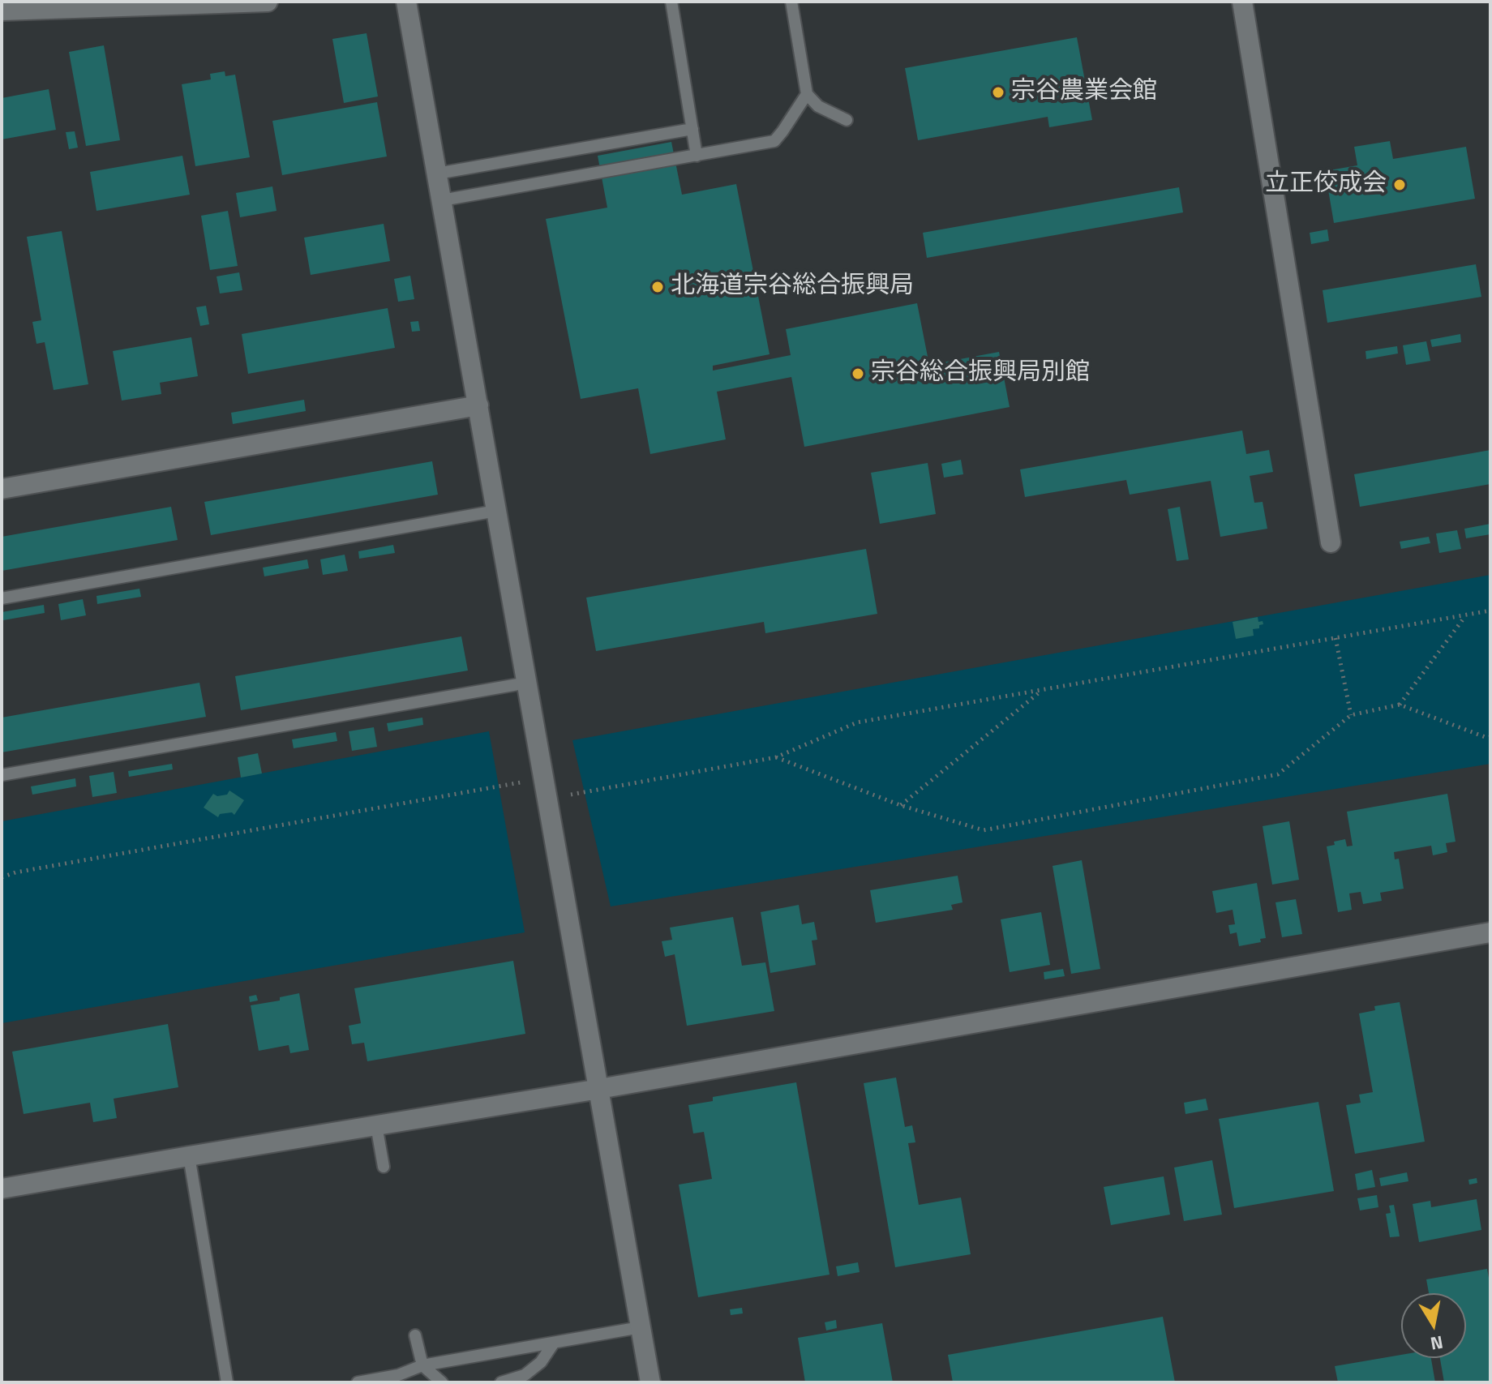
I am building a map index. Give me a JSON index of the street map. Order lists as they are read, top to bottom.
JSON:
{
  "places": [
    "宗谷農業会館",
    "立正佼成会",
    "北海道宗谷総合振興局",
    "宗谷総合振興局別館"
  ],
  "north": "bottom"
}
